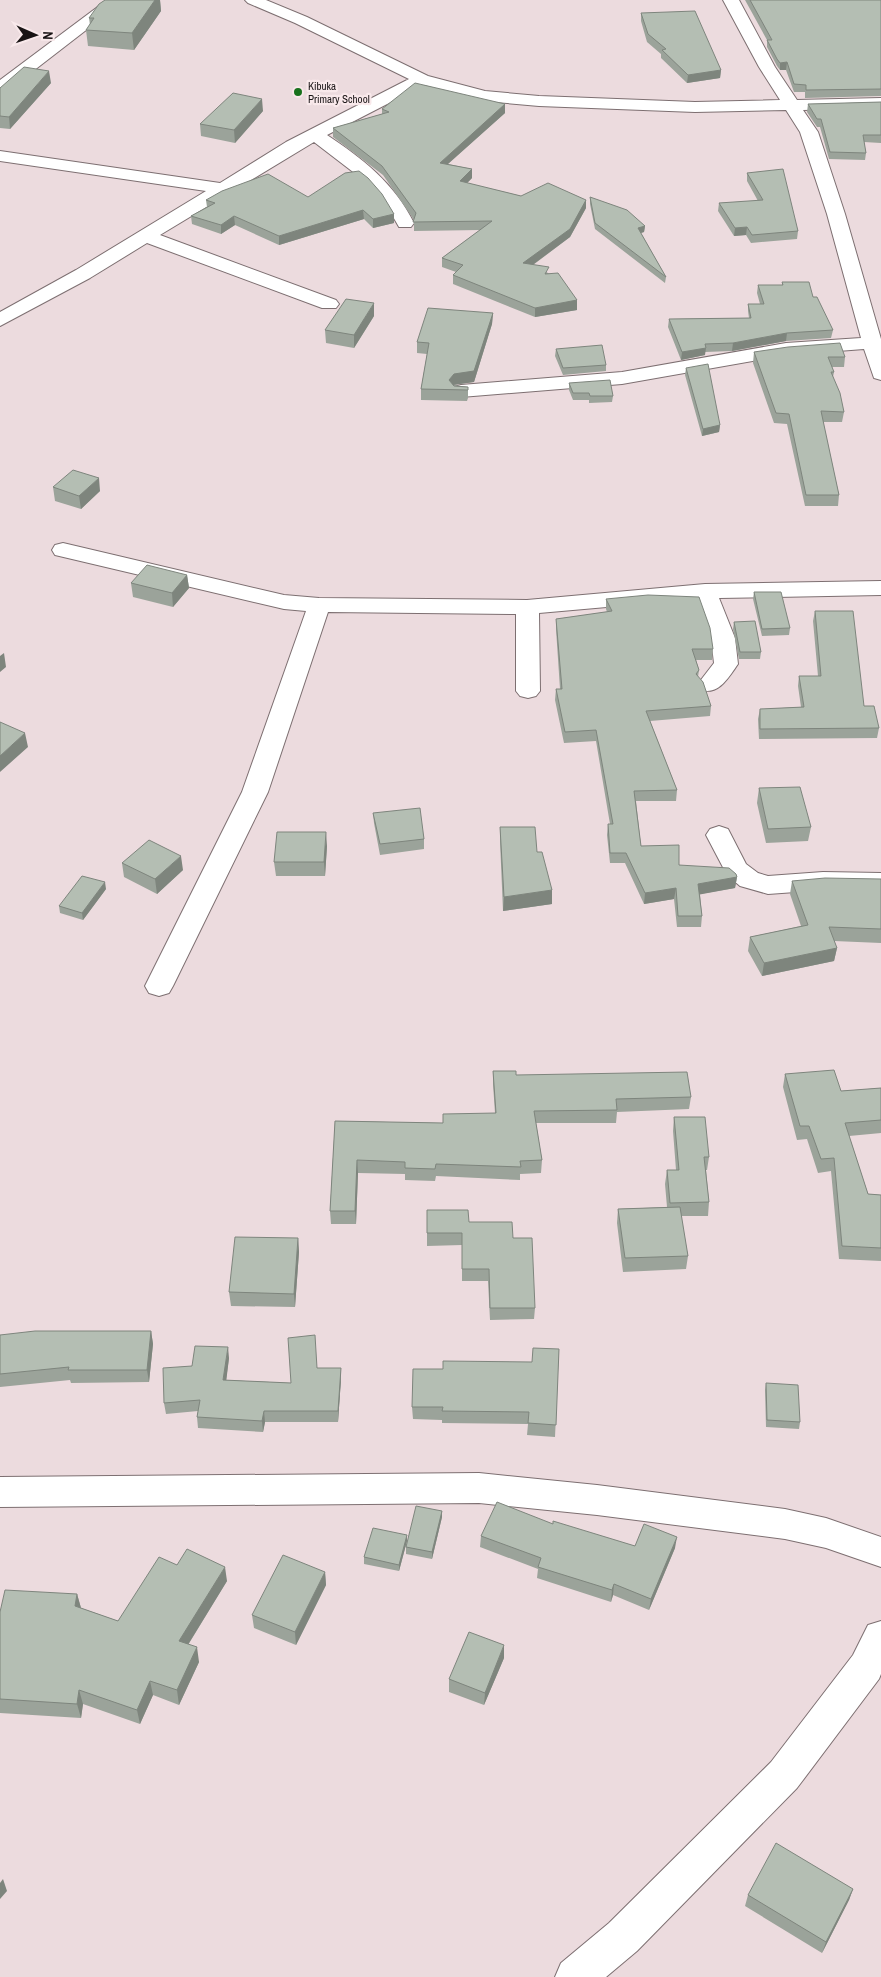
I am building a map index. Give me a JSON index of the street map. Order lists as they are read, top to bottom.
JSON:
{
  "places": ["Kibuka Primary School"],
  "north": "right"
}
